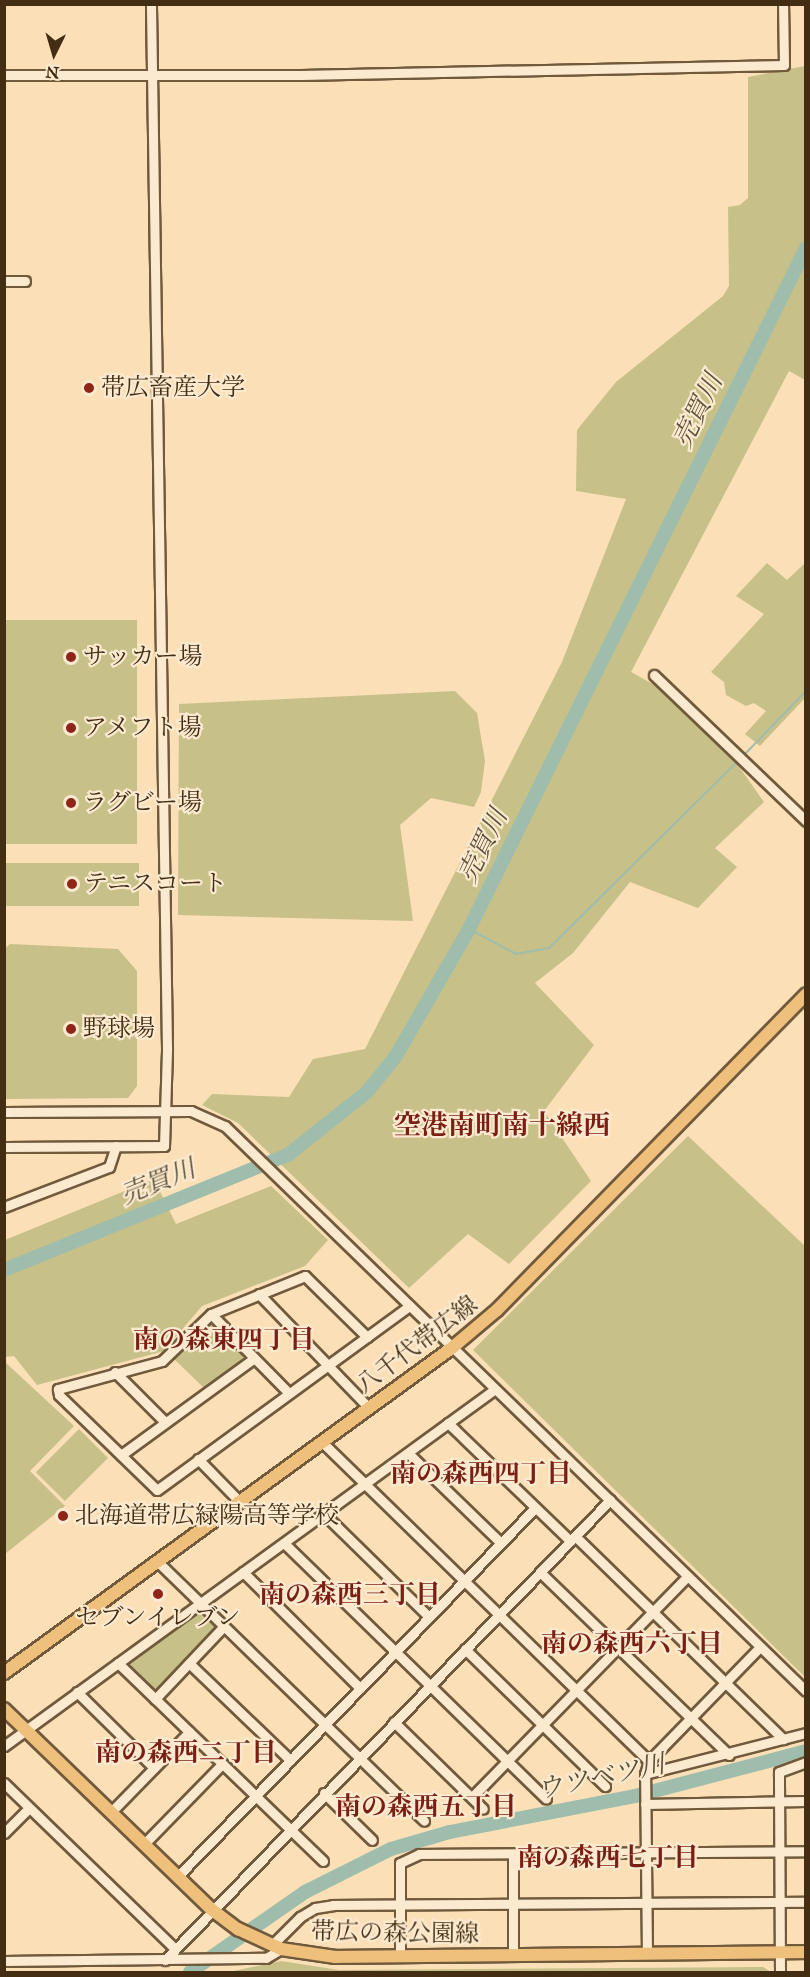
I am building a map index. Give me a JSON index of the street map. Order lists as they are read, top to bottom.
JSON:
{
  "streets": {
    "main road": ["八千代帯広線", "帯広の森公園線"]
  },
  "districts": [
    "空港南町南十線西",
    "南の森東四丁目",
    "南の森西四丁目",
    "南の森西三丁目",
    "南の森西六丁目",
    "南の森西二丁目",
    "南の森西五丁目",
    "南の森西七丁目"
  ],
  "water": ["売買川", "ウツベツ川"],
  "places": [
    "帯広畜産大学",
    "サッカー場",
    "アメフト場",
    "ラグビー場",
    "テニスコート",
    "野球場",
    "北海道帯広緑陽高等学校",
    "セブンイレブン"
  ],
  "north": "bottom"
}
